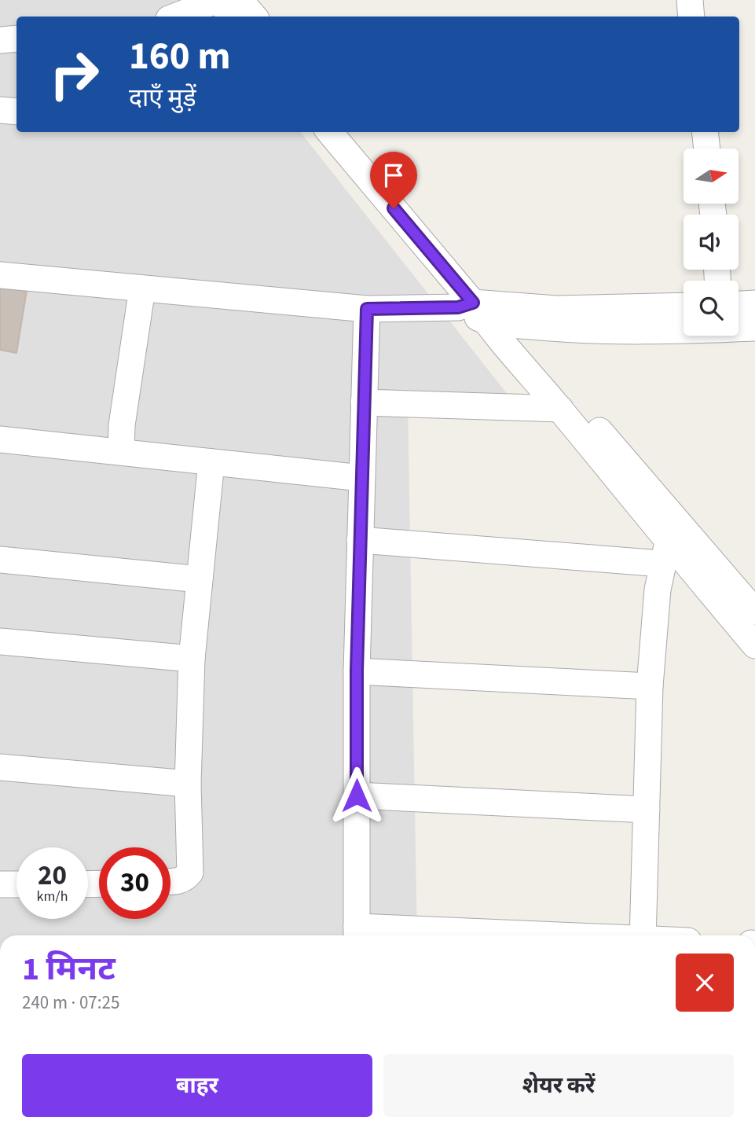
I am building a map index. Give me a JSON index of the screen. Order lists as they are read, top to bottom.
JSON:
{
  "north": "right",
  "page": {
    "turn": ["160 m", "दाएँ मुड़ें"],
    "speed": "20 km/h",
    "limit": "30",
    "heading": ["1 मिनट", "240 m · 07:25"],
    "buttons": ["बाहर", "शेयर करें"]
  }
}
